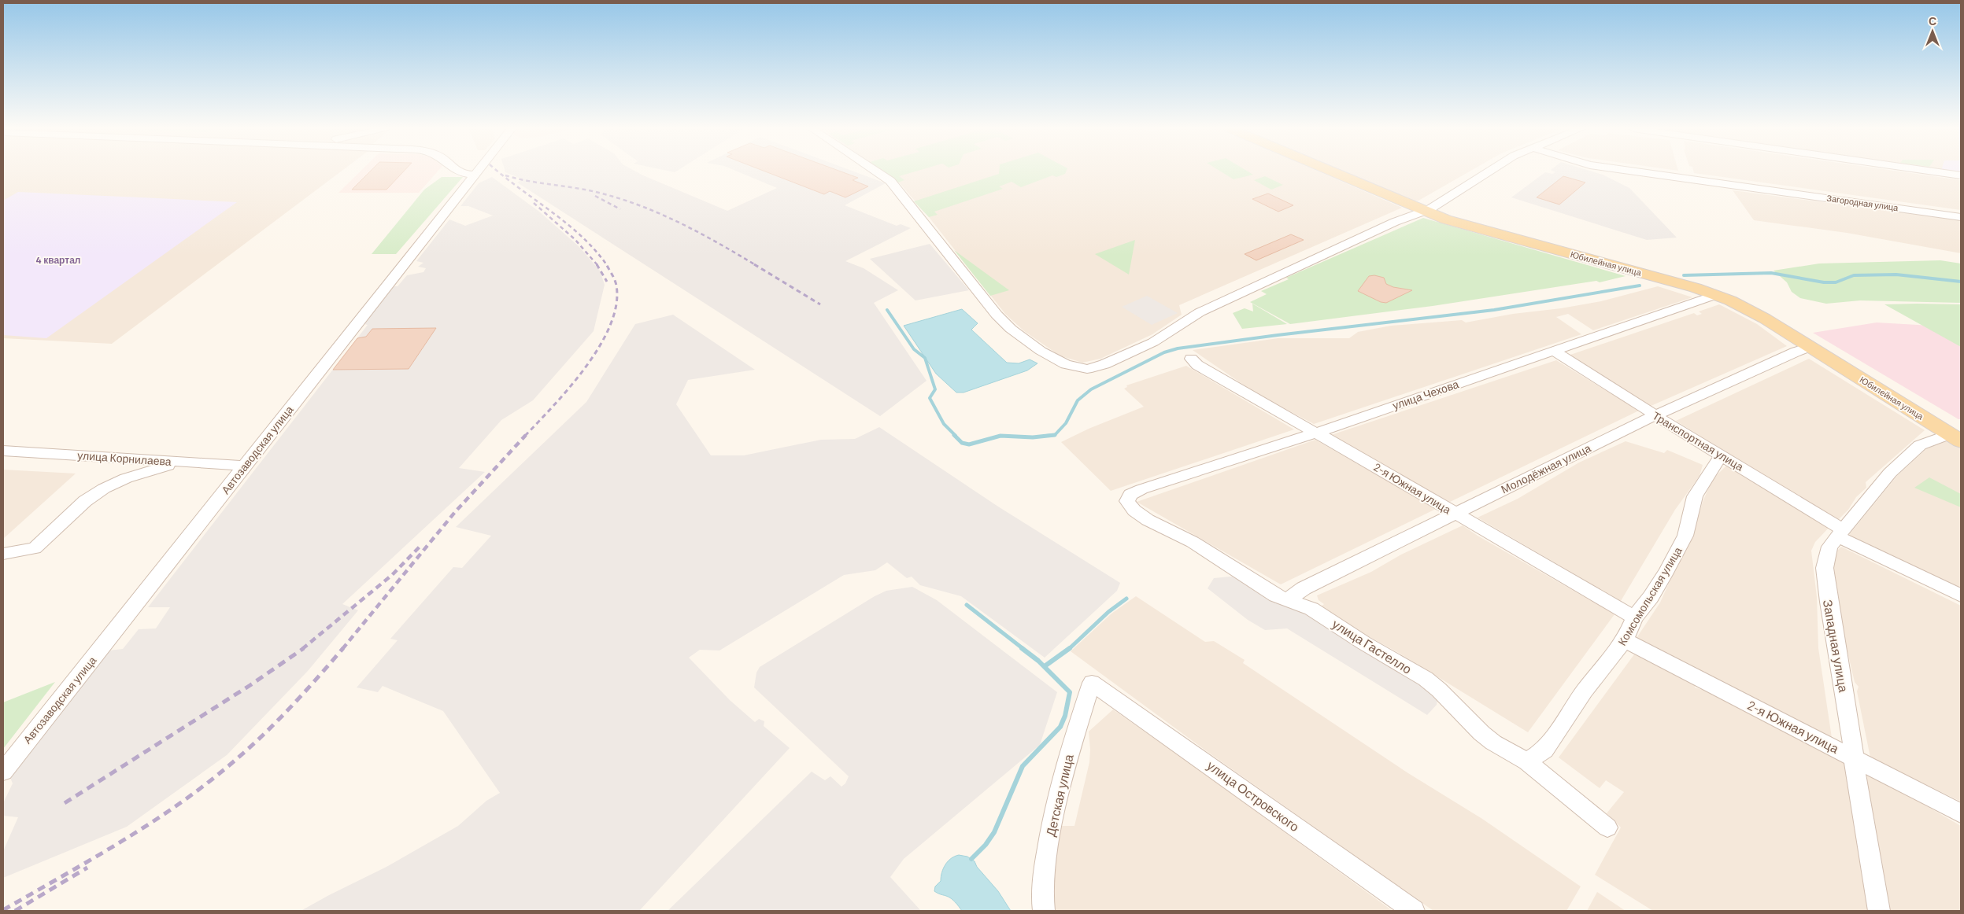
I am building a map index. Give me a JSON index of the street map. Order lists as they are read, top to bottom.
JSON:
{
  "streets": {
    "main road": ["Юбилейная улица"],
    "street": [
      "Загородная улица",
      "улица Чехова",
      "Транспортная улица",
      "Автозаводская улица",
      "улица Корнилаева",
      "Молодёжная улица",
      "2-я Южная улица",
      "Комсомольская улица",
      "Западная улица",
      "улица Гастелло",
      "Детская улица",
      "улица Островского"
    ]
  },
  "crossings": [
    ["Юбилейная улица", "улица Чехова"],
    ["Юбилейная улица", "Молодёжная улица"],
    ["Юбилейная улица", "Западная улица"],
    ["улица Чехова", "Транспортная улица"],
    ["улица Чехова", "2-я Южная улица"],
    ["улица Чехова", "улица Гастелло"],
    ["Транспортная улица", "Молодёжная улица"],
    ["Транспортная улица", "Комсомольская улица"],
    ["Транспортная улица", "Западная улица"],
    ["Автозаводская улица", "улица Корнилаева"],
    ["Молодёжная улица", "2-я Южная улица"],
    ["Молодёжная улица", "улица Гастелло"],
    ["2-я Южная улица", "Комсомольская улица"],
    ["2-я Южная улица", "Западная улица"],
    ["Комсомольская улица", "улица Гастелло"],
    ["Детская улица", "улица Островского"]
  ],
  "districts": ["4 квартал"],
  "north": "top"
}
